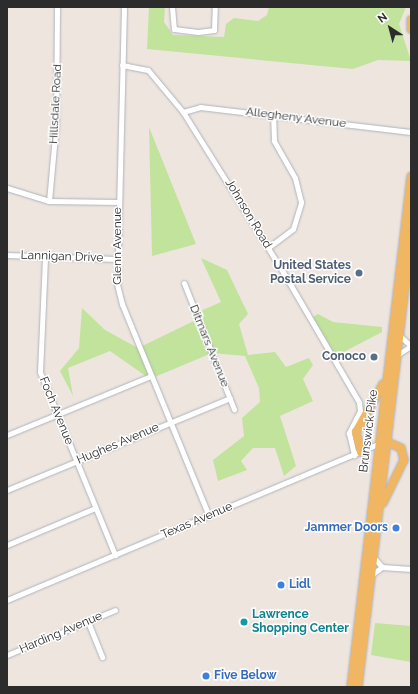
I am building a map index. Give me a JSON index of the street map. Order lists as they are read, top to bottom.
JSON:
{
  "streets": {
    "main road": ["Brunswick Pike"],
    "street": [
      "Hillsdale Road",
      "Allegheny Avenue",
      "Johnson Road",
      "Glenn Avenue",
      "Lannigan Drive",
      "Ditmars Avenue",
      "Foch Avenue",
      "Hughes Avenue",
      "Texas Avenue",
      "Harding Avenue"
    ]
  },
  "crossings": [
    ["Allegheny Avenue", "Johnson Road"],
    ["Johnson Road", "Glenn Avenue"],
    ["Johnson Road", "Texas Avenue"],
    ["Glenn Avenue", "Lannigan Drive"],
    ["Glenn Avenue", "Hughes Avenue"],
    ["Glenn Avenue", "Texas Avenue"],
    ["Lannigan Drive", "Foch Avenue"],
    ["Ditmars Avenue", "Hughes Avenue"],
    ["Foch Avenue", "Hughes Avenue"],
    ["Foch Avenue", "Texas Avenue"],
    ["Brunswick Pike", "Texas Avenue"]
  ],
  "places": [
    "United States Postal Service",
    "Conoco",
    "Jammer Doors",
    "Lidl",
    "Lawrence Shopping Center",
    "Five Below"
  ],
  "north": "top left"
}
